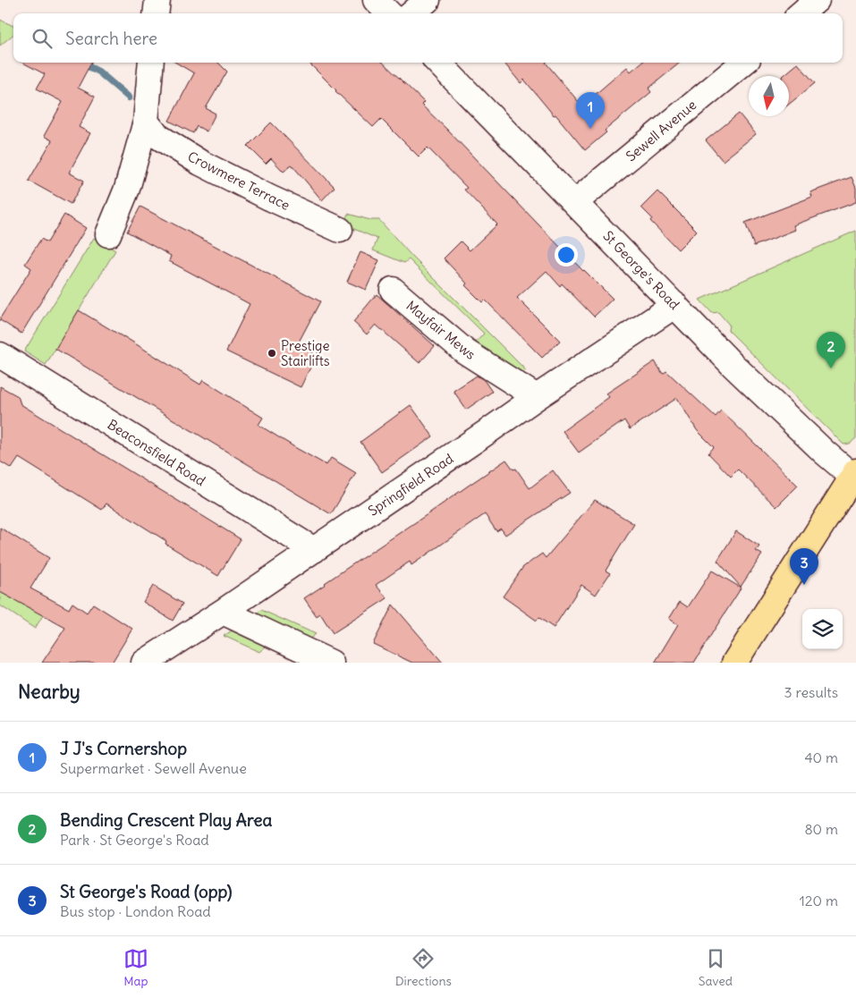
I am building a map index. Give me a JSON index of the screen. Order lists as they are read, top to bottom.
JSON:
{
  "streets": {
    "street": [
      "Sewell Avenue",
      "Crowmere Terrace",
      "St George's Road",
      "Mayfair Mews",
      "Beaconsfield Road",
      "Springfield Road"
    ]
  },
  "crossings": [
    ["Sewell Avenue", "St George's Road"],
    ["St George's Road", "Springfield Road"],
    ["Mayfair Mews", "Springfield Road"],
    ["Beaconsfield Road", "Springfield Road"]
  ],
  "places": ["Prestige Stairlifts"],
  "north": "bottom",
  "page": {
    "search": "Search here",
    "pins": ["1", "2", "3"],
    "heading": ["Nearby", "3 results"],
    "list": [
      {
        "mark": "1",
        "name": "J J's Cornershop",
        "note": "Supermarket · Sewell Avenue",
        "value": "40 m"
      },
      {
        "mark": "2",
        "name": "Bending Crescent Play Area",
        "note": "Park · St George's Road",
        "value": "80 m"
      },
      {
        "mark": "3",
        "name": "St George's Road (opp)",
        "note": "Bus stop · London Road",
        "value": "120 m"
      }
    ],
    "nav": ["Map", "Directions", "Saved"]
  }
}
